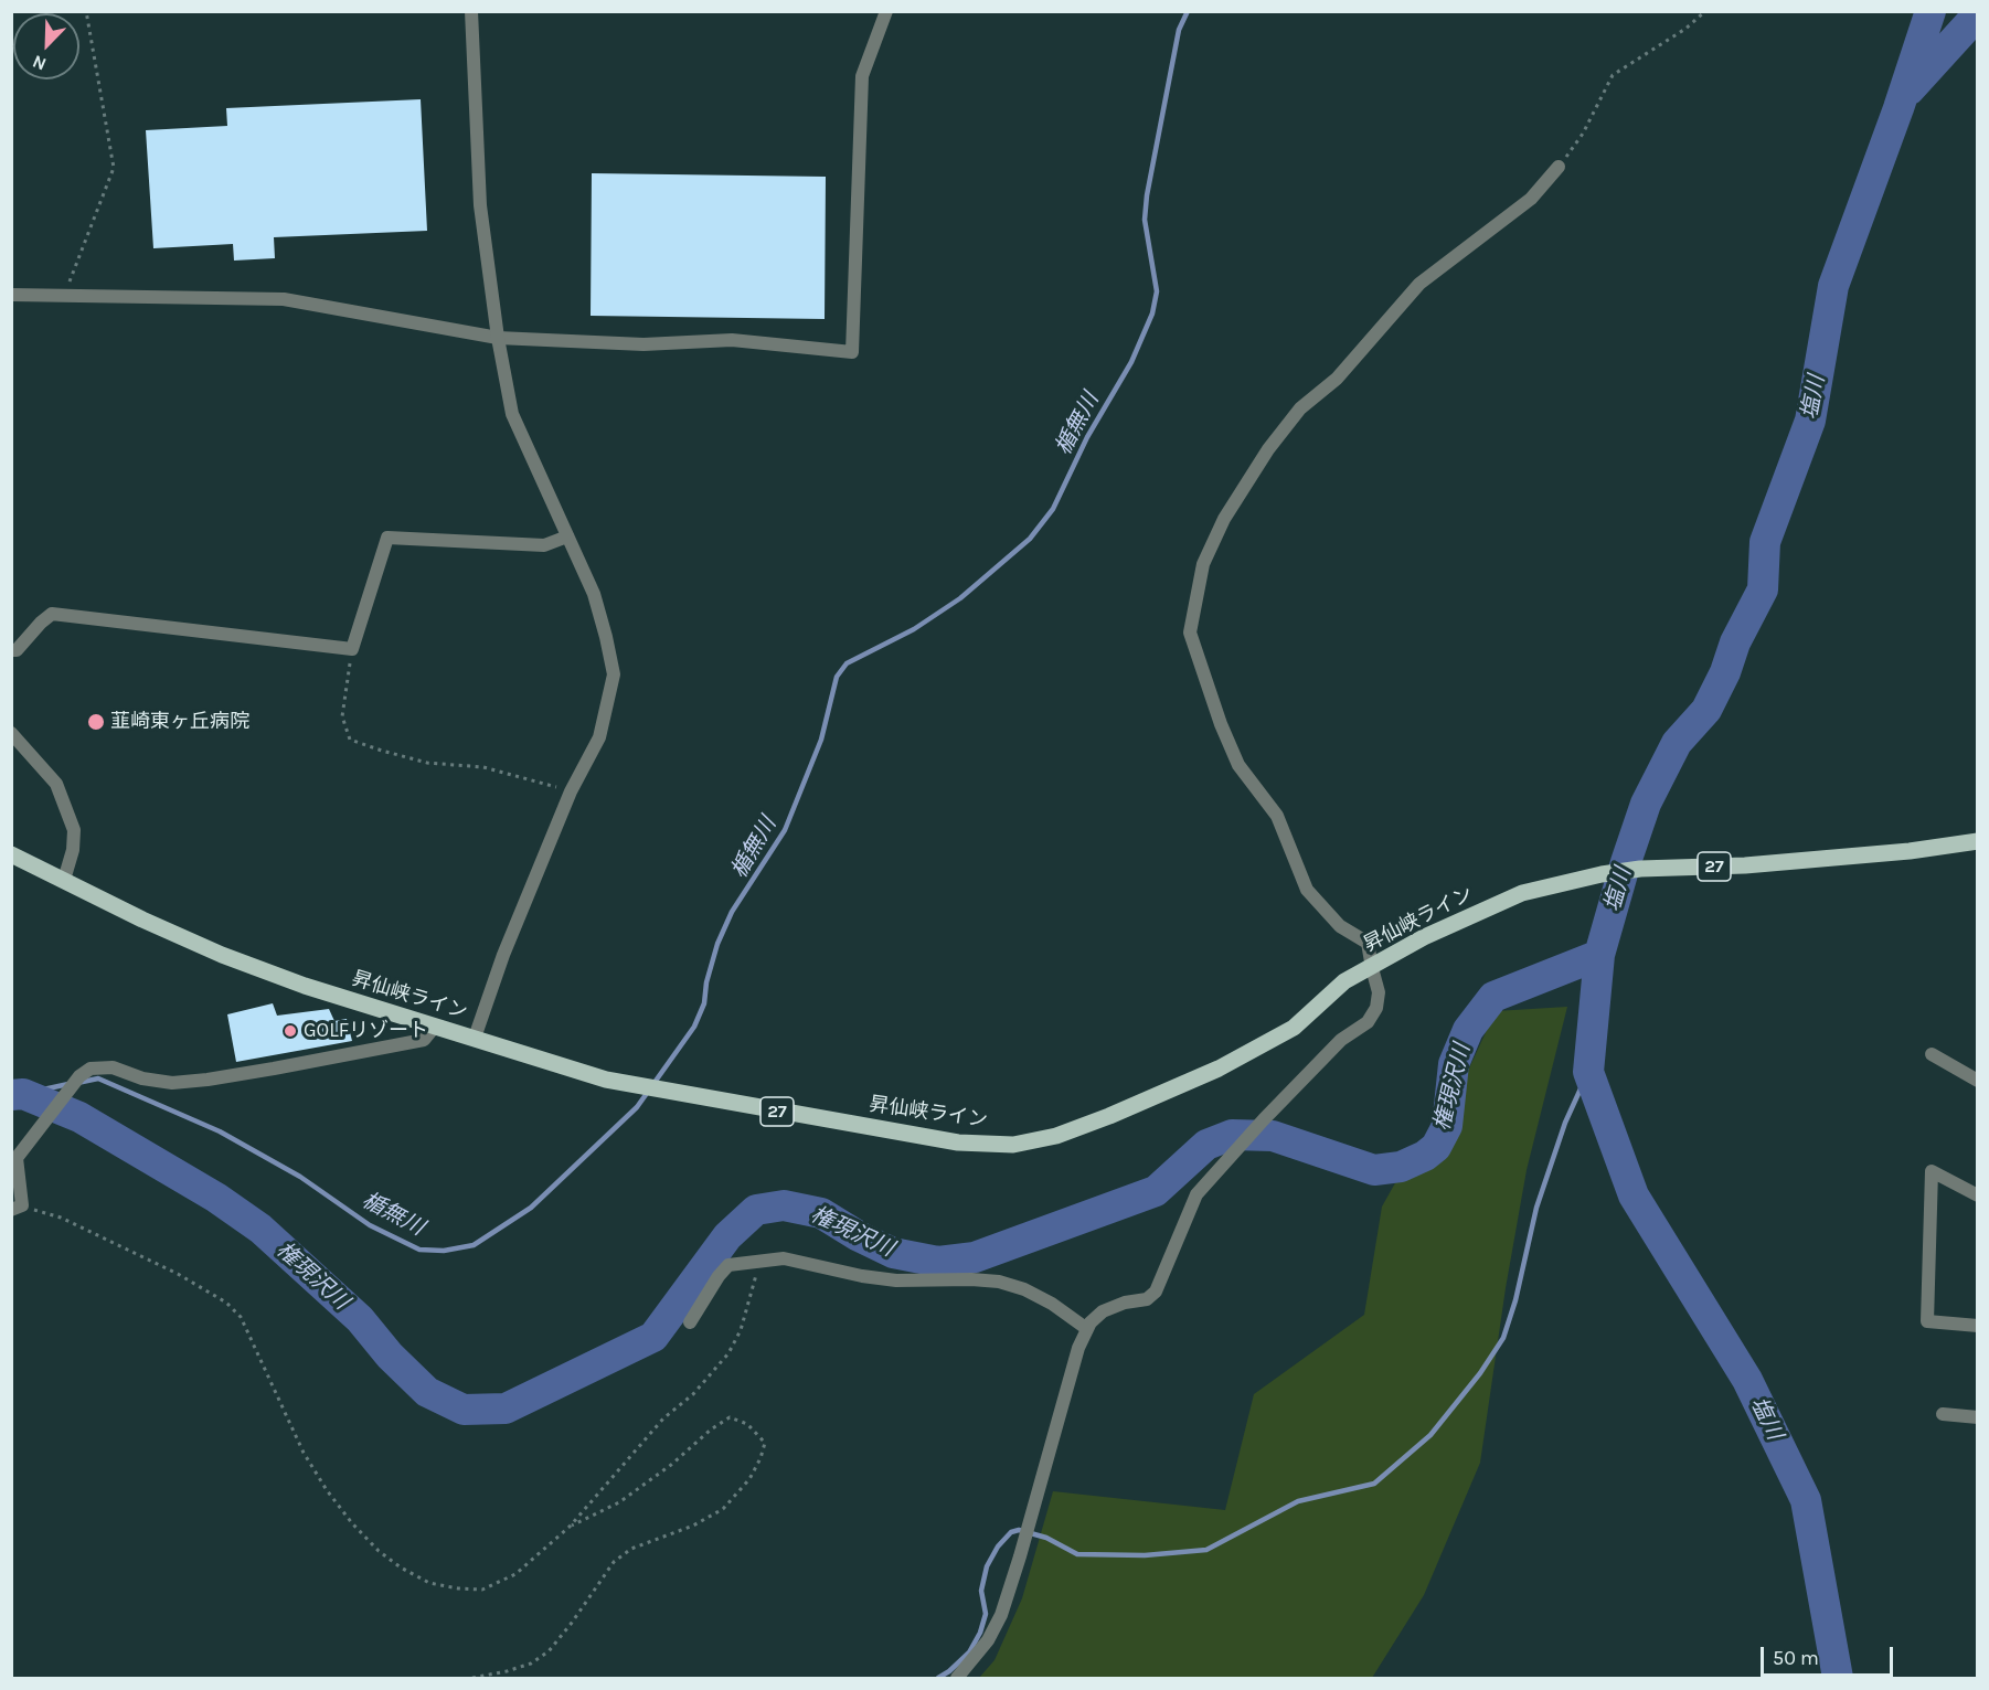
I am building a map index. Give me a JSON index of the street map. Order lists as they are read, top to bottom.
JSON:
{
  "streets": {
    "main road": ["27", "昇仙峡ライン"]
  },
  "water": ["塩川", "楯無川", "権現沢川"],
  "places": ["韮崎東ヶ丘病院", "GOLFリゾート"],
  "scale_bar": "50 m",
  "north": "bottom left"
}
